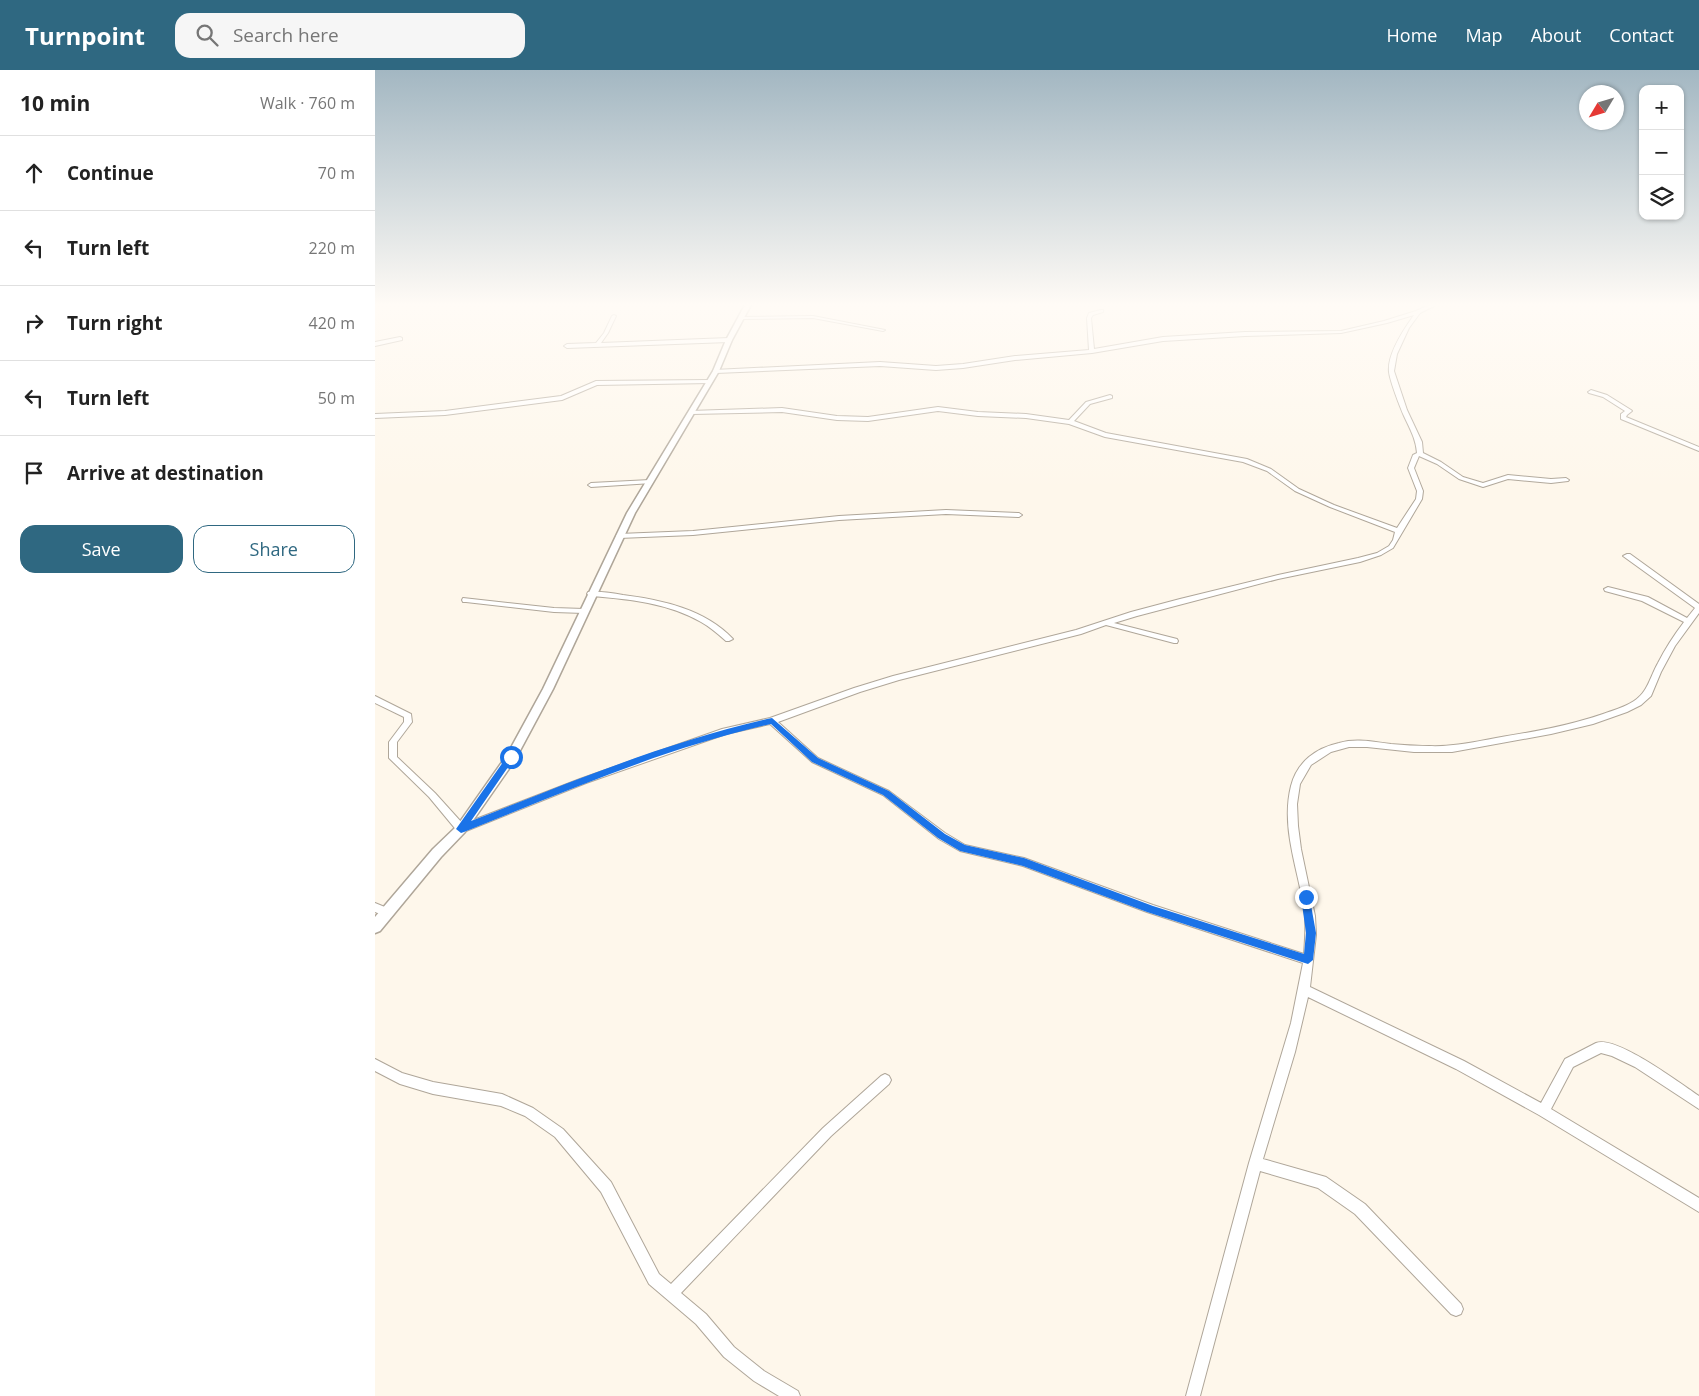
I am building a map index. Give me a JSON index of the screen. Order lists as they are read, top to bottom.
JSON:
{
  "north": "bottom left",
  "page": {
    "header": "Turnpoint",
    "search": "Search here",
    "nav": [
      "Home",
      "Map",
      "About",
      "Contact"
    ],
    "heading": ["10 min", "Walk · 760 m"],
    "map_buttons": ["+", "−"],
    "list": [
      ["Continue", "70 m"],
      ["Turn left", "220 m"],
      ["Turn right", "420 m"],
      ["Turn left", "50 m"],
      "Arrive at destination"
    ],
    "buttons": ["Save", "Share"]
  }
}
